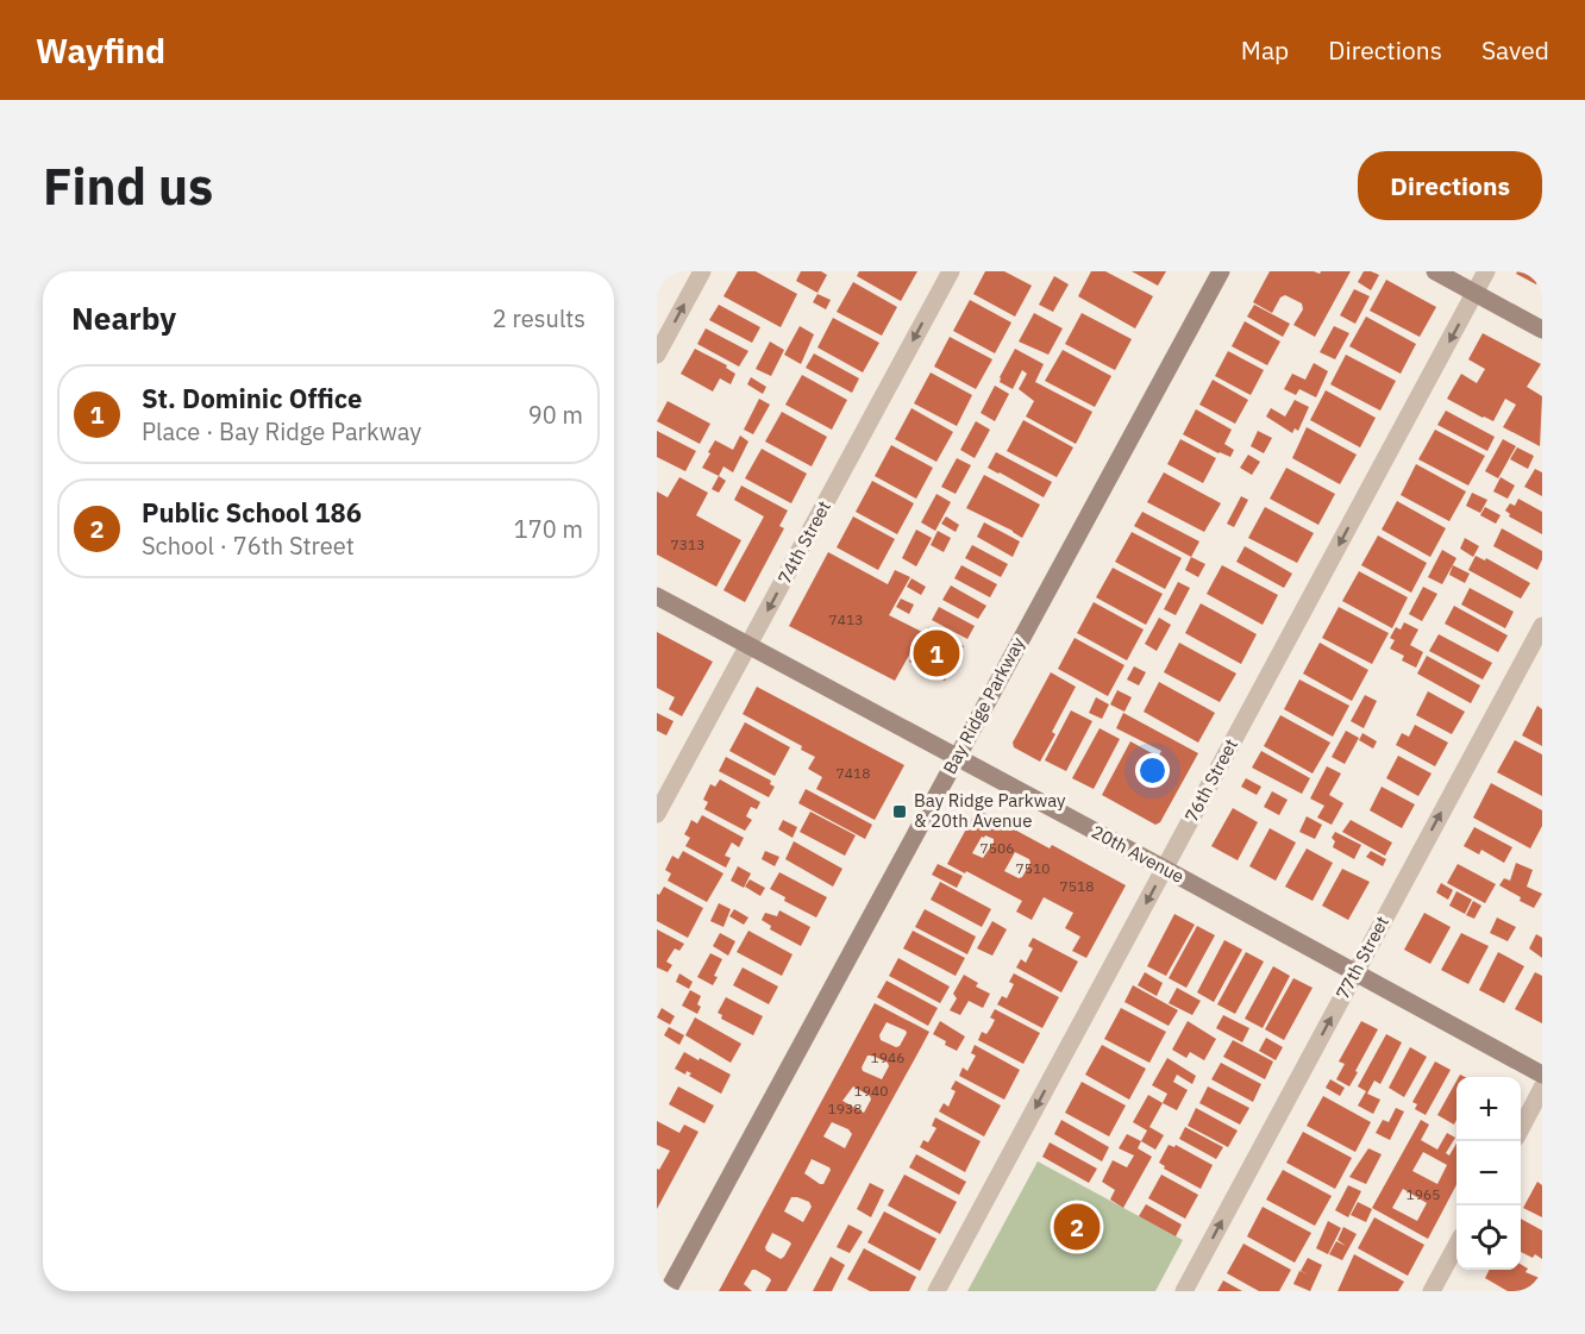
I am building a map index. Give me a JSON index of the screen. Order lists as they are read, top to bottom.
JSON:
{
  "streets": {
    "main road": ["Bay Ridge Parkway", "20th Avenue"],
    "street": ["74th Street", "76th Street", "77th Street"]
  },
  "crossings": [
    ["74th Street", "20th Avenue"],
    ["Bay Ridge Parkway", "20th Avenue"],
    ["76th Street", "20th Avenue"],
    ["20th Avenue", "77th Street"]
  ],
  "one_way": ["74th Street", "76th Street", "77th Street"],
  "places": {
    "transit": ["Bay Ridge Parkway & 20th Avenue"]
  },
  "house_numbers": [
    "7313",
    "7413",
    "7418",
    "7506",
    "7510",
    "7518",
    "1946",
    "1940",
    "1938",
    "1965"
  ],
  "page": {
    "header": "Wayfind",
    "nav": ["Map", "Directions", "Saved"],
    "buttons": "Directions",
    "title": "Find us",
    "heading": ["Nearby", "2 results"],
    "list": [
      {
        "mark": "1",
        "name": "St. Dominic Office",
        "note": "Place · Bay Ridge Parkway",
        "value": "90 m"
      },
      {
        "mark": "2",
        "name": "Public School 186",
        "note": "School · 76th Street",
        "value": "170 m"
      }
    ],
    "pins": ["1", "2"],
    "map_buttons": ["+", "−"]
  }
}
